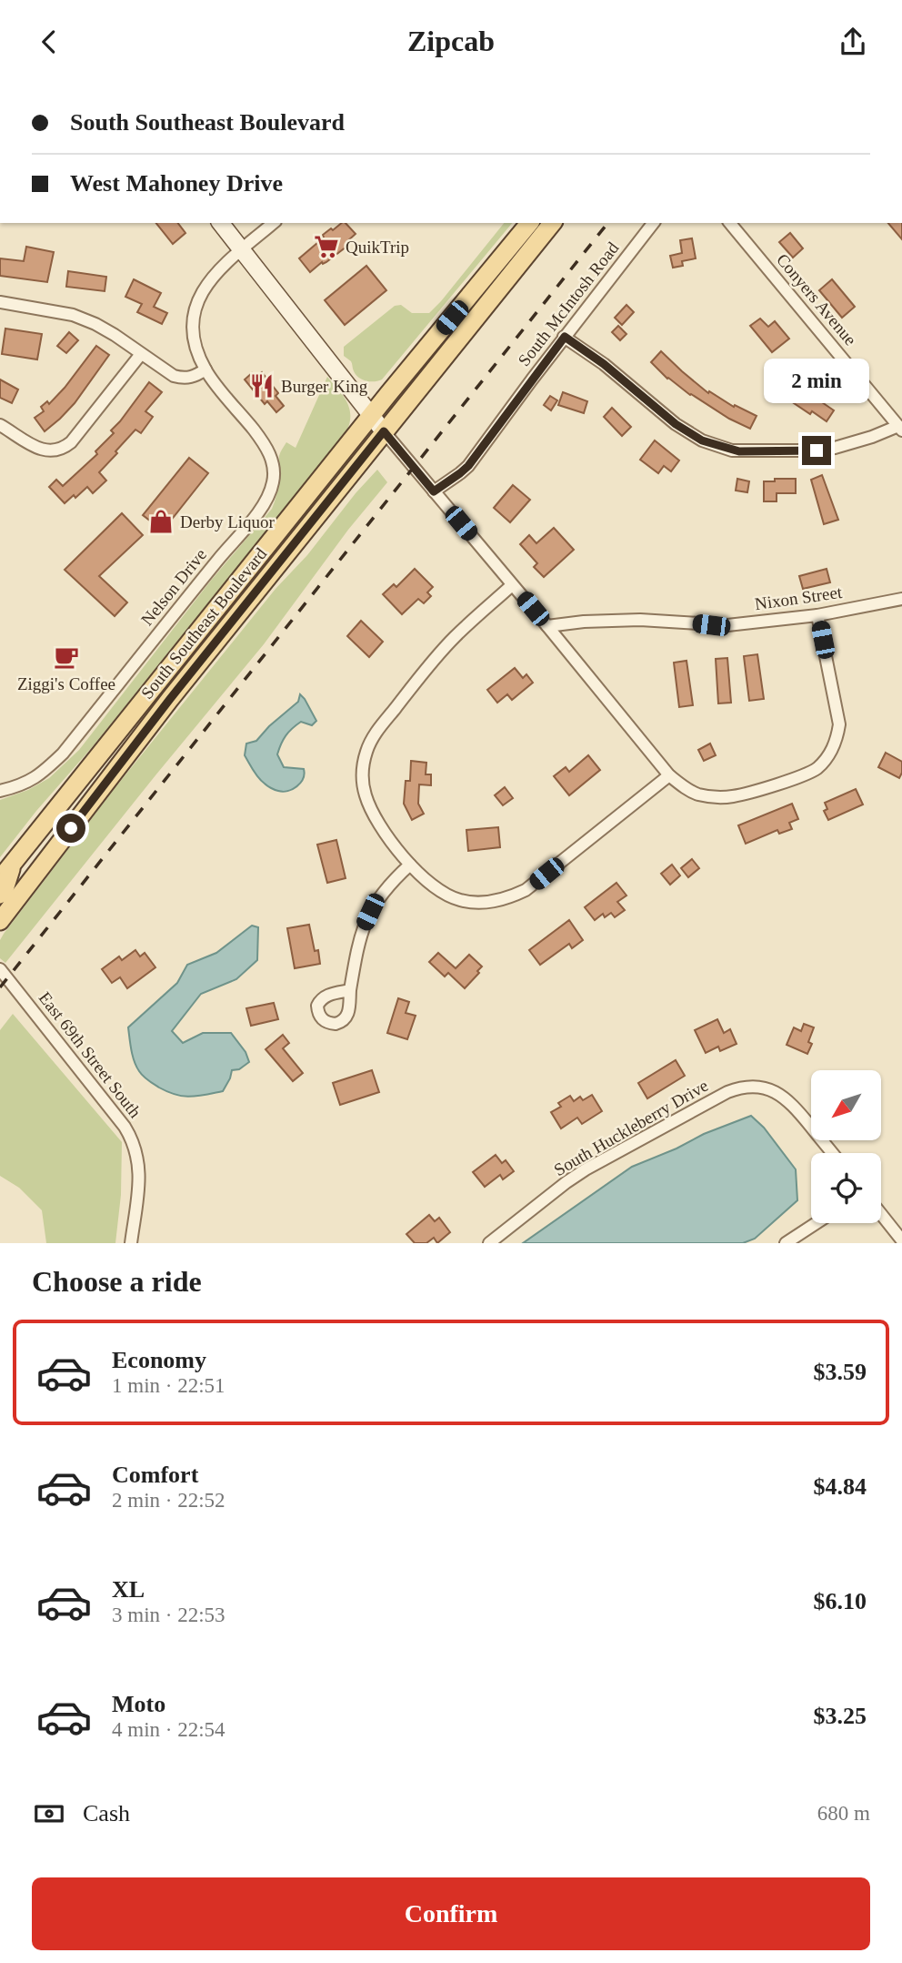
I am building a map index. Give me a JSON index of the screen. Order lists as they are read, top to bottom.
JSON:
{
  "streets": {
    "main road": ["South Southeast Boulevard"],
    "street": [
      "Conyers Avenue",
      "South McIntosh Road",
      "Nelson Drive",
      "Nixon Street",
      "East 69th Street South",
      "South Huckleberry Drive"
    ]
  },
  "places": {
    "supermarket": ["QuikTrip"],
    "restaurant": ["Burger King"],
    "shop": ["Derby Liquor"],
    "cafe": ["Ziggi's Coffee"]
  },
  "north": "bottom left",
  "page": {
    "header": "Zipcab",
    "banner": ["South Southeast Boulevard", "West Mahoney Drive"],
    "bubble": "2 min",
    "heading": "Choose a ride",
    "list": [
      {
        "name": "Economy",
        "note": "1 min · 22:51",
        "value": "$3.59"
      },
      {
        "name": "Comfort",
        "note": "2 min · 22:52",
        "value": "$4.84"
      },
      {
        "name": "XL",
        "note": "3 min · 22:53",
        "value": "$6.10"
      },
      {
        "name": "Moto",
        "note": "4 min · 22:54",
        "value": "$3.25"
      }
    ],
    "pay": ["Cash", "680 m"],
    "buttons": "Confirm"
  }
}
